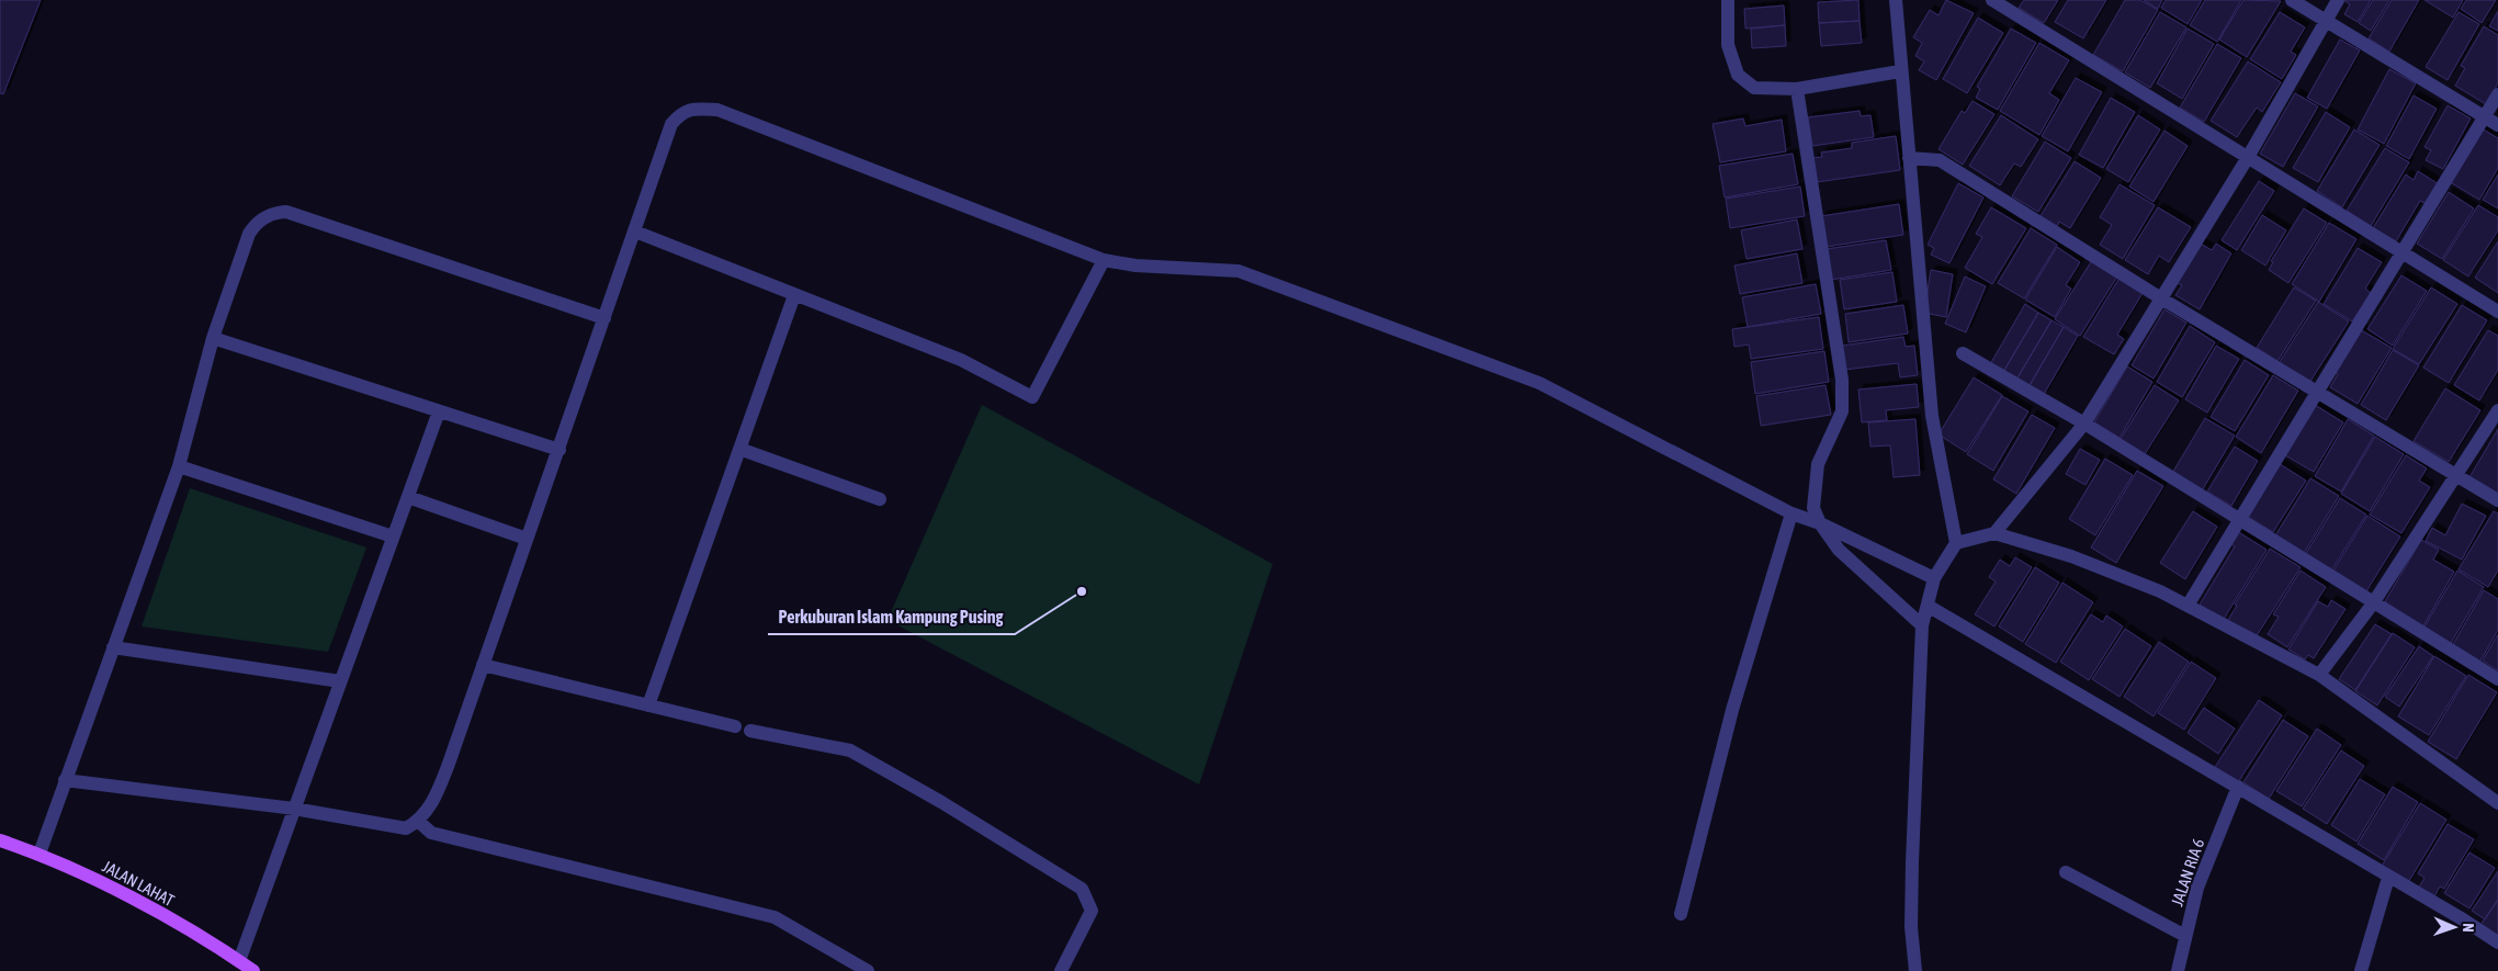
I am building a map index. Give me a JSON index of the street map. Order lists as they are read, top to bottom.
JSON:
{
  "streets": {
    "main road": ["JALAN LAHAT"],
    "street": ["JALAN RIA 6"]
  },
  "places": ["Perkuburan Islam Kampung Pusing"],
  "north": "right"
}
